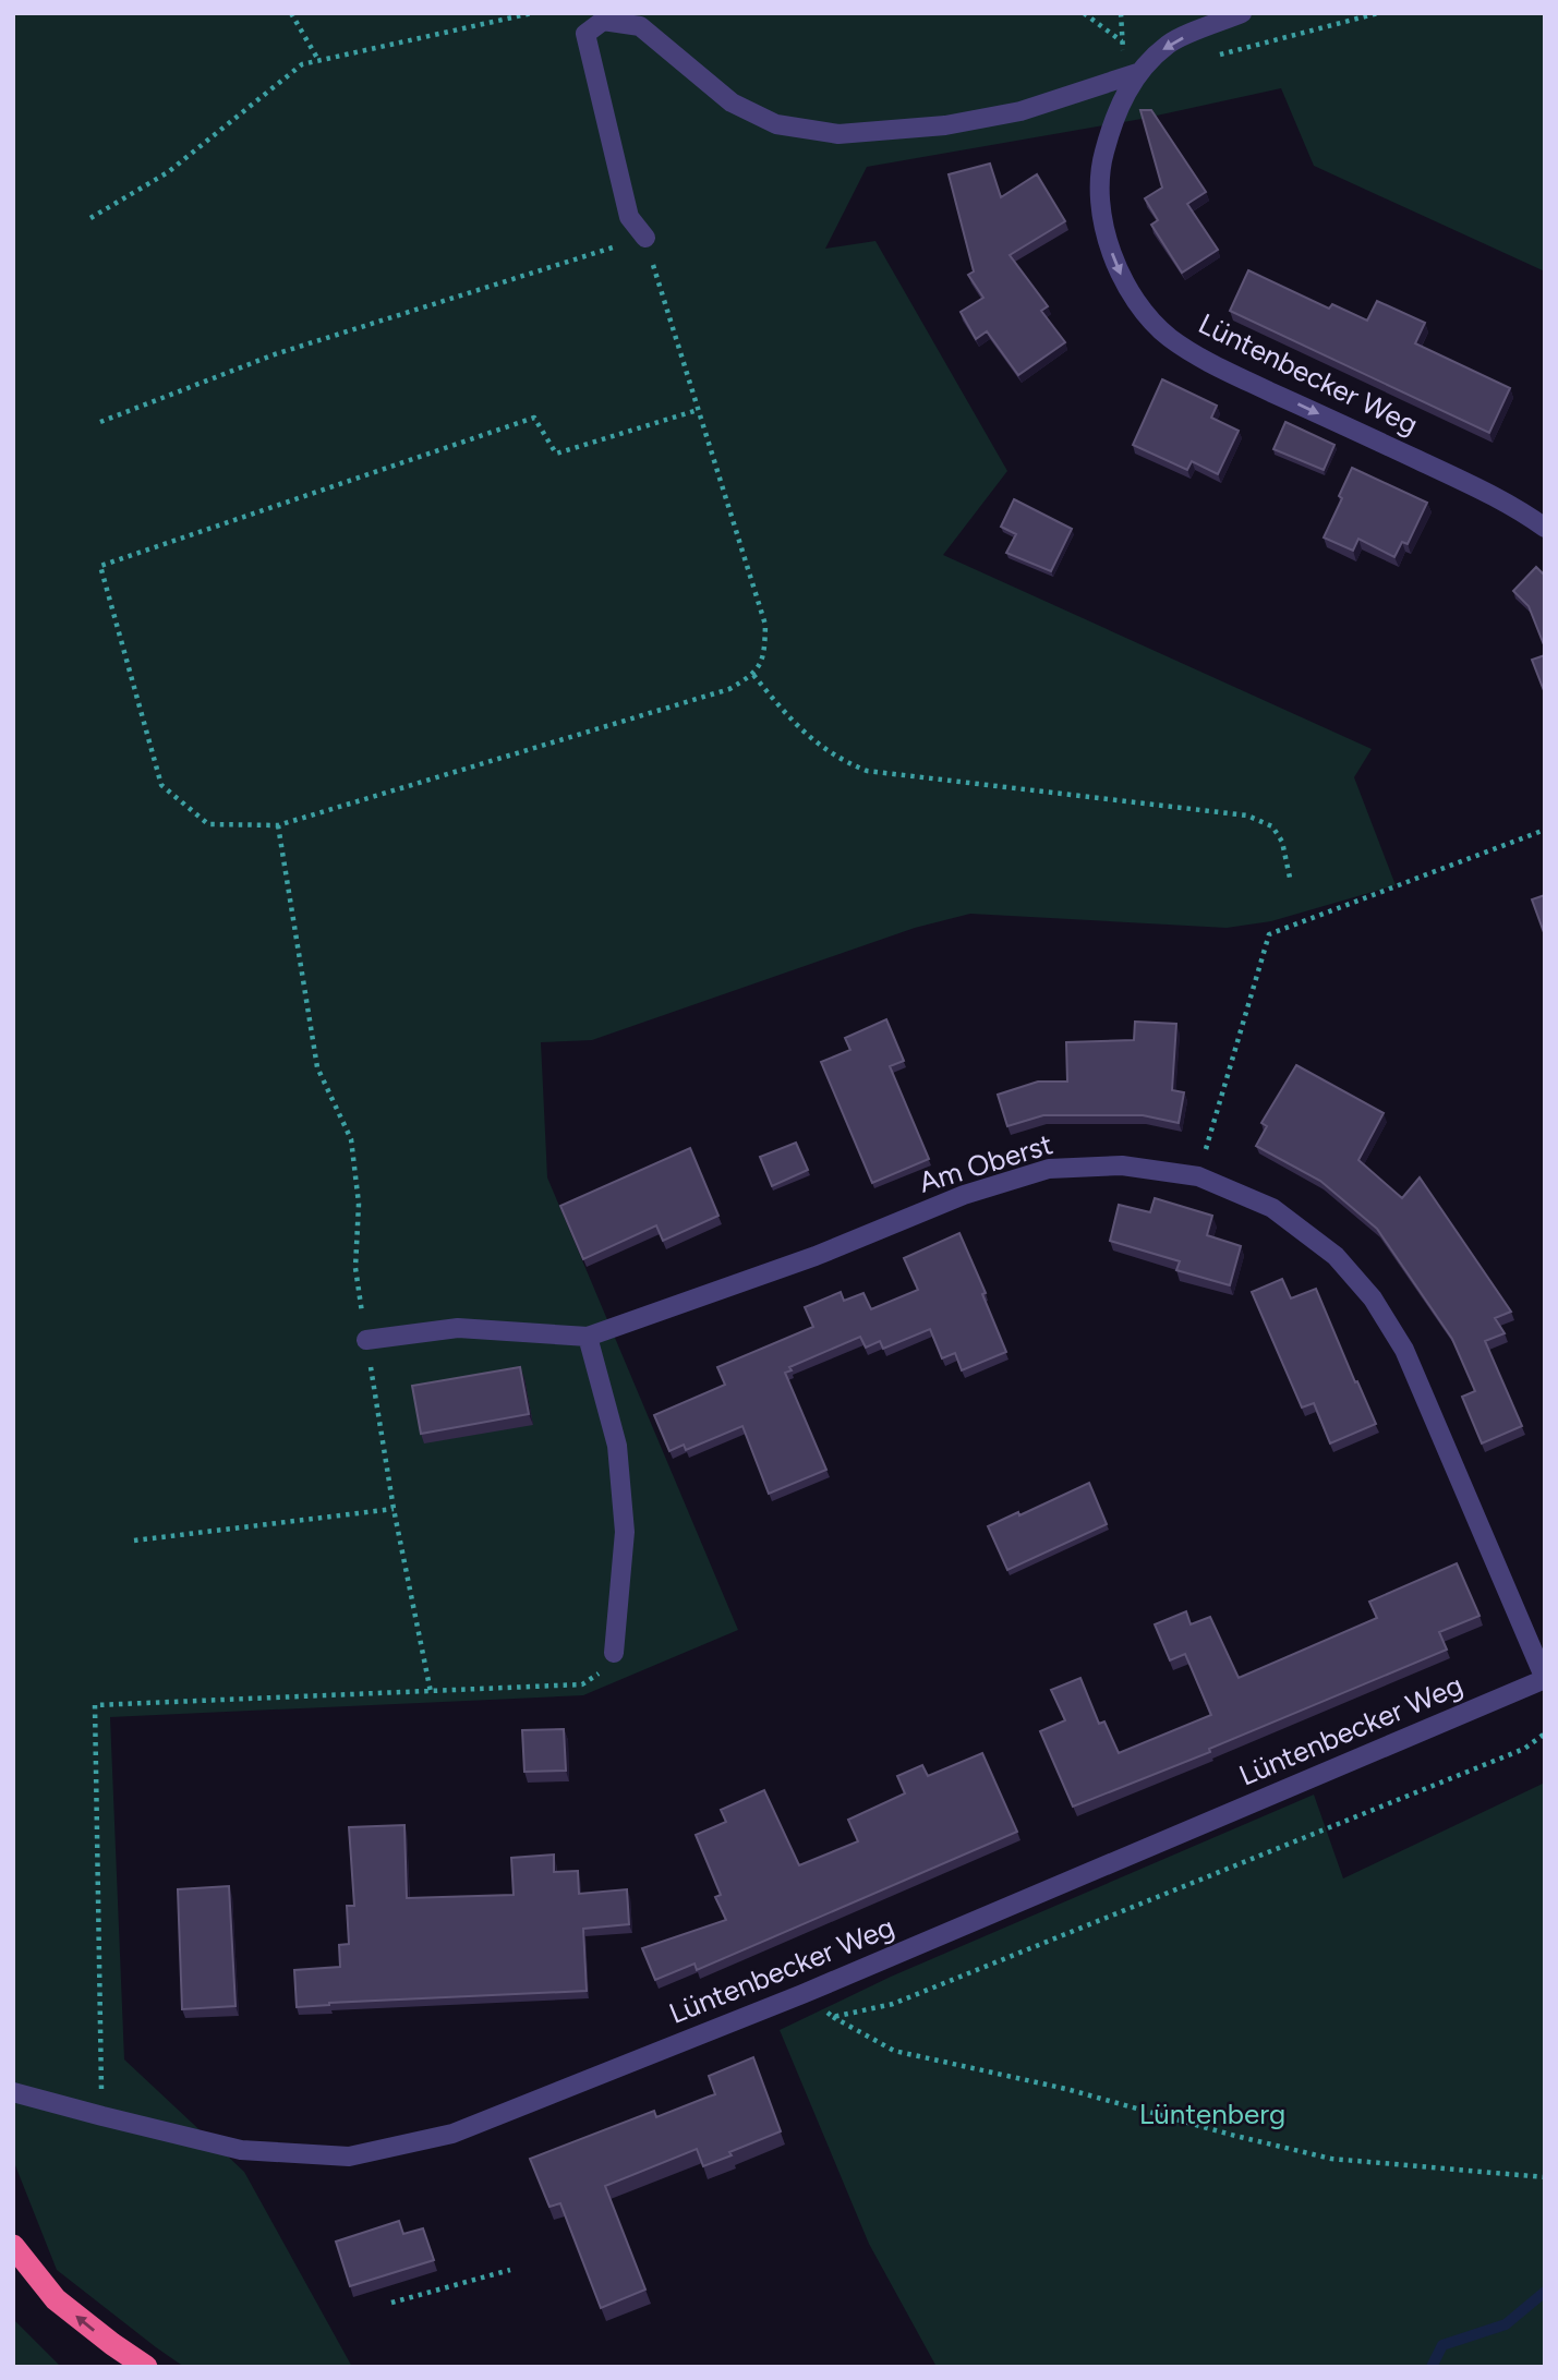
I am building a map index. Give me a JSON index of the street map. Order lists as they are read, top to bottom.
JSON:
{
  "streets": {
    "street": ["Lüntenbecker Weg", "Am Oberst"]
  },
  "crossings": [
    ["Lüntenbecker Weg", "Am Oberst"]
  ],
  "parks": ["Lüntenberg"]
}
